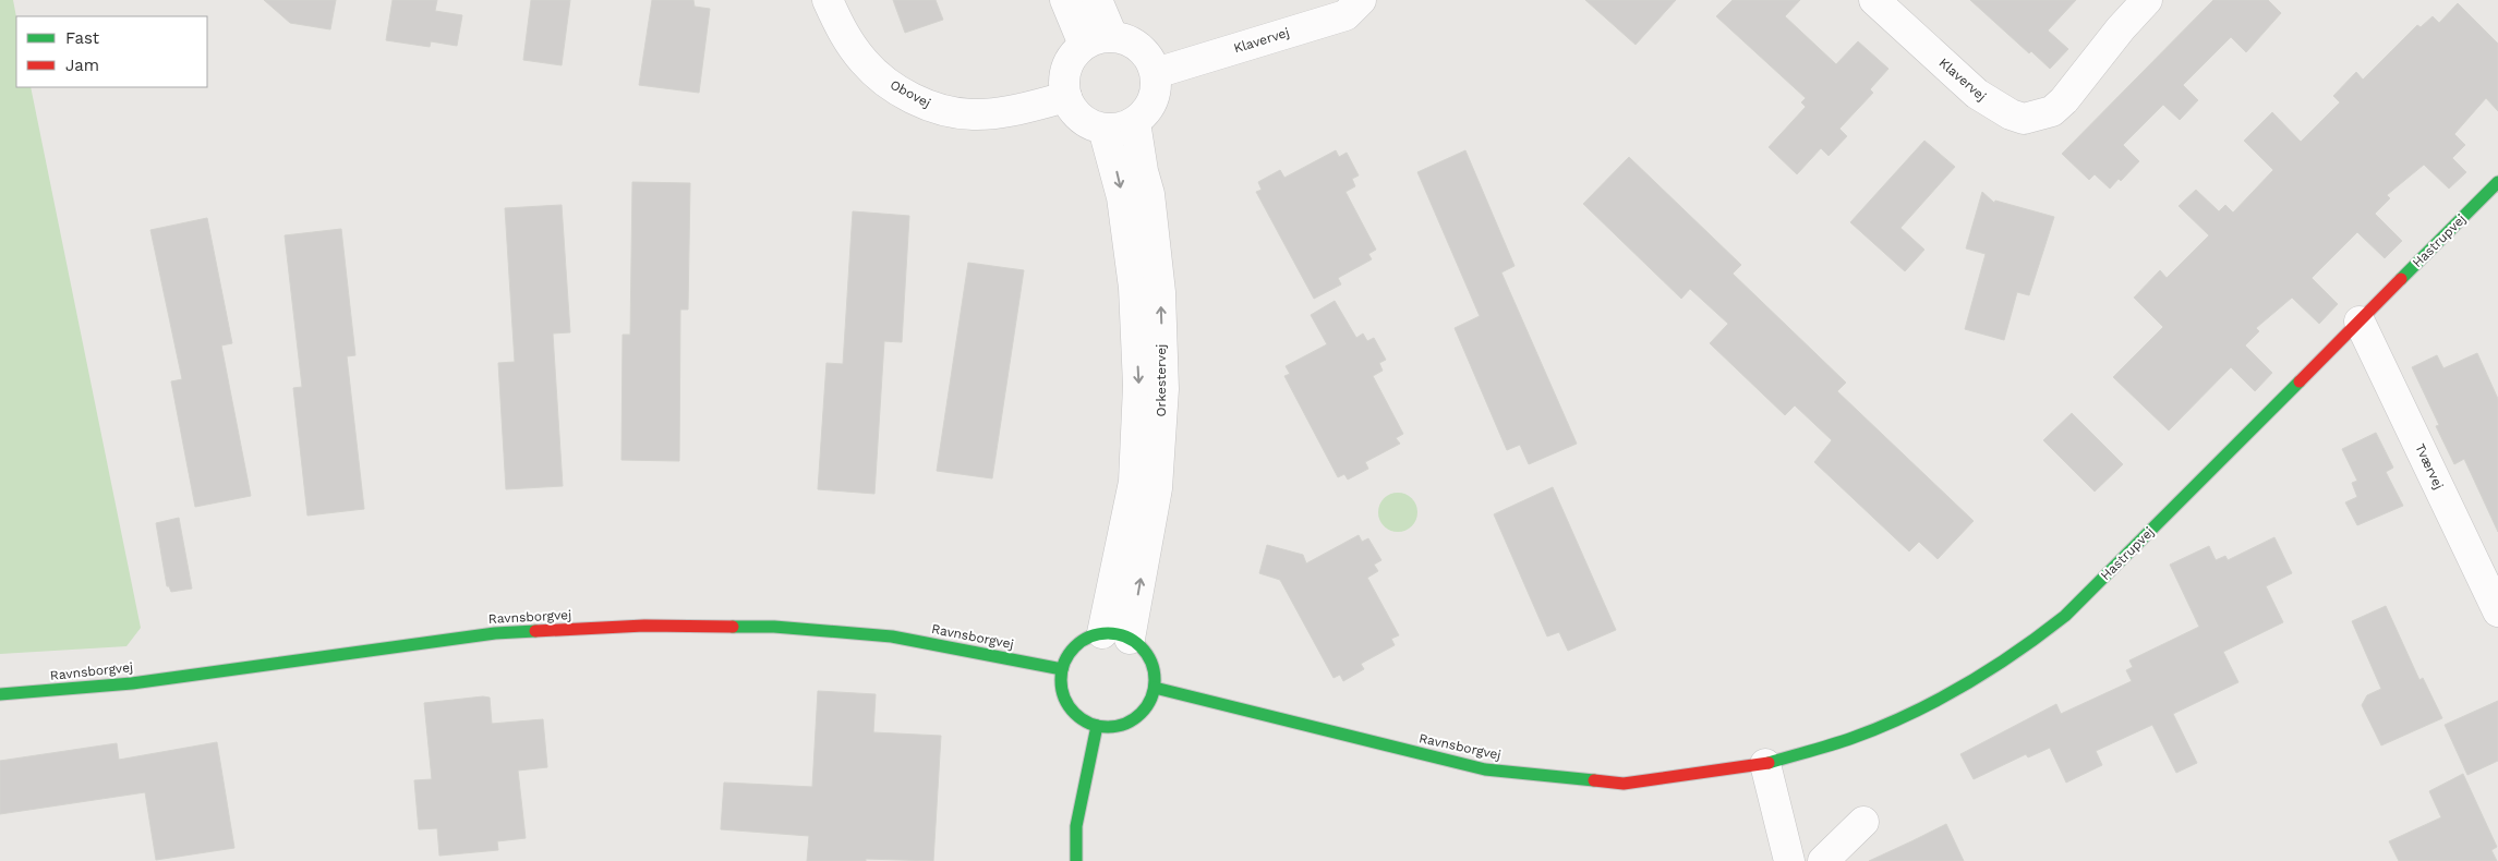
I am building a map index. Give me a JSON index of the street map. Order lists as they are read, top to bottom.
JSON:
{
  "streets": {
    "street": [
      "Klavervej",
      "Obovej",
      "Hastrupvej",
      "Orkestervej",
      "Tværvej",
      "Ravnsborgvej"
    ]
  },
  "crossings": [
    ["Klavervej", "Obovej"],
    ["Klavervej", "Orkestervej"],
    ["Obovej", "Orkestervej"],
    ["Hastrupvej", "Tværvej"],
    ["Hastrupvej", "Ravnsborgvej"],
    ["Orkestervej", "Ravnsborgvej"]
  ],
  "legend": ["Fast", "Jam"]
}
